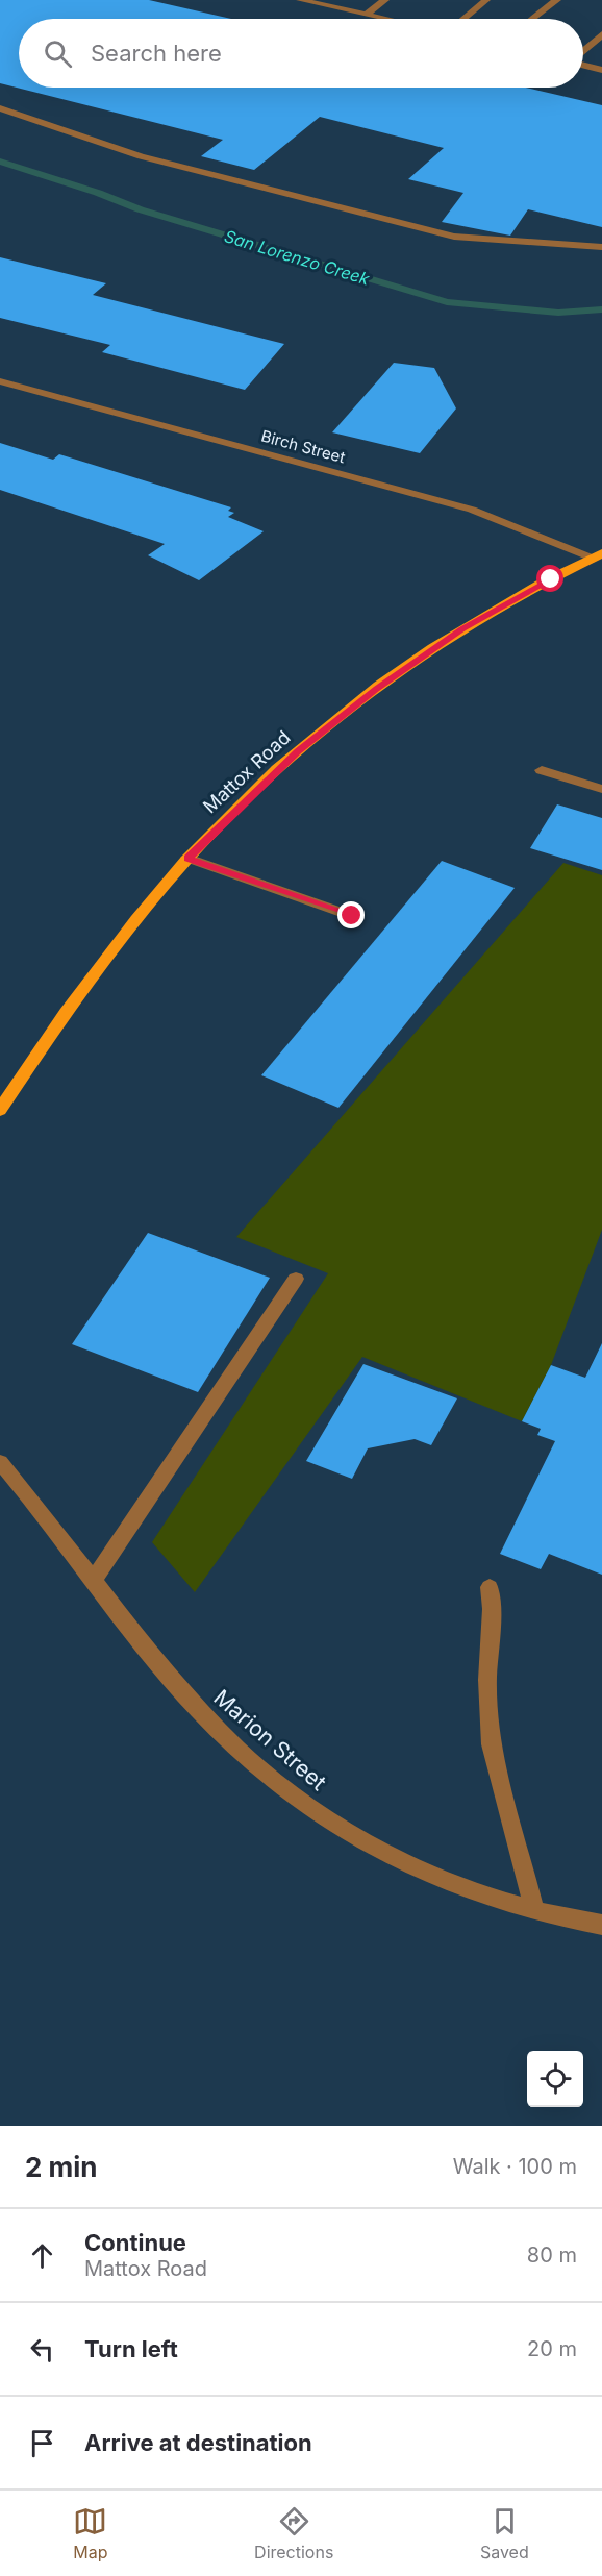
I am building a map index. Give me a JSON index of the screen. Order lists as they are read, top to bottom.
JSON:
{
  "streets": {
    "main road": ["Mattox Road"],
    "street": ["Birch Street", "Marion Street"]
  },
  "crossings": [
    ["Birch Street", "Mattox Road"]
  ],
  "water": ["San Lorenzo Creek"],
  "page": {
    "search": "Search here",
    "heading": ["2 min", "Walk · 100 m"],
    "list": [
      ["Continue", "Mattox Road", "80 m"],
      ["Turn left", "20 m"],
      "Arrive at destination"
    ],
    "nav": ["Map", "Directions", "Saved"]
  }
}
